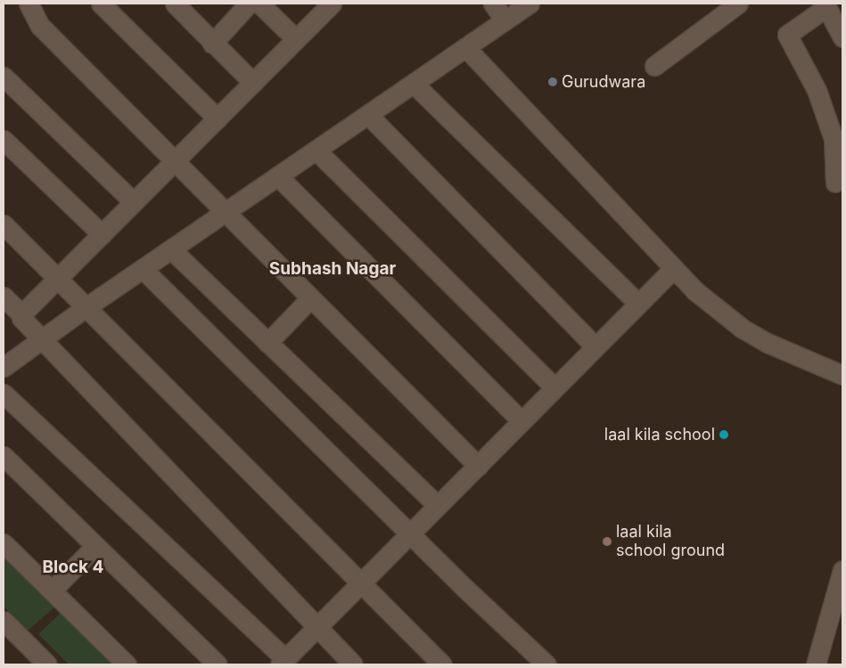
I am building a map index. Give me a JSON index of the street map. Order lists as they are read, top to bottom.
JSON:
{
  "districts": ["Subhash Nagar", "Block 4"],
  "places": ["Gurudwara", "laal kila school", "laal kila school ground"]
}
